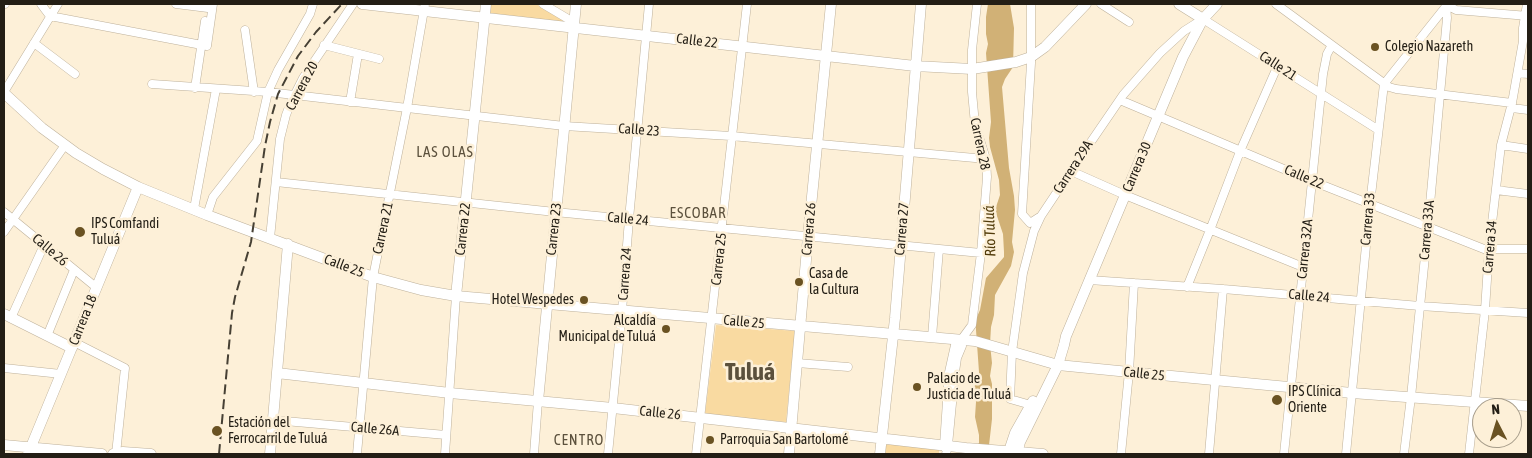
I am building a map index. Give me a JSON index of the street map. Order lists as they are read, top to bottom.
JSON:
{
  "streets": {
    "main road": [
      "Calle 22",
      "Calle 21",
      "Carrera 30",
      "Carrera 22",
      "Carrera 23",
      "Carrera 26",
      "Carrera 27",
      "Calle 26",
      "Calle 25",
      "Carrera 18"
    ],
    "street": [
      "Carrera 20",
      "Calle 23",
      "Carrera 28",
      "Carrera 29A",
      "Calle 24",
      "Carrera 33",
      "Carrera 21",
      "Carrera 33A",
      "Carrera 34",
      "Carrera 32A",
      "Carrera 25",
      "Carrera 24",
      "Calle 26A"
    ]
  },
  "crossings": [
    ["Calle 22", "Carrera 28"],
    ["Calle 22", "Carrera 29A"],
    ["Calle 22", "Carrera 30"],
    ["Calle 22", "Carrera 33"],
    ["Calle 22", "Carrera 21"],
    ["Calle 22", "Carrera 22"],
    ["Calle 22", "Carrera 23"],
    ["Calle 22", "Carrera 26"],
    ["Calle 22", "Carrera 27"],
    ["Calle 22", "Carrera 33A"],
    ["Calle 22", "Carrera 34"],
    ["Calle 22", "Carrera 32A"],
    ["Calle 22", "Carrera 25"],
    ["Calle 22", "Carrera 24"],
    ["Calle 21", "Carrera 29A"],
    ["Calle 21", "Carrera 30"],
    ["Calle 21", "Carrera 33"],
    ["Calle 21", "Carrera 32A"],
    ["Carrera 20", "Calle 23"],
    ["Carrera 20", "Calle 24"],
    ["Carrera 20", "Calle 25"],
    ["Calle 23", "Carrera 28"],
    ["Calle 23", "Carrera 21"],
    ["Calle 23", "Carrera 22"],
    ["Calle 23", "Carrera 23"],
    ["Calle 23", "Carrera 26"],
    ["Calle 23", "Carrera 27"],
    ["Calle 23", "Carrera 25"],
    ["Calle 23", "Carrera 24"],
    ["Carrera 28", "Calle 24"],
    ["Carrera 28", "Calle 26"],
    ["Carrera 28", "Calle 25"],
    ["Carrera 29A", "Carrera 30"],
    ["Carrera 29A", "Calle 25"],
    ["Carrera 30", "Calle 24"],
    ["Carrera 30", "Calle 26"],
    ["Carrera 30", "Calle 25"],
    ["Calle 24", "Carrera 33"],
    ["Calle 24", "Carrera 21"],
    ["Calle 24", "Carrera 22"],
    ["Calle 24", "Carrera 23"],
    ["Calle 24", "Carrera 26"],
    ["Calle 24", "Carrera 27"],
    ["Calle 24", "Carrera 33A"],
    ["Calle 24", "Carrera 34"],
    ["Calle 24", "Carrera 32A"],
    ["Calle 24", "Carrera 25"],
    ["Calle 24", "Carrera 24"],
    ["Carrera 33", "Carrera 33A"],
    ["Carrera 33", "Calle 25"],
    ["Carrera 21", "Calle 26"],
    ["Carrera 21", "Calle 25"],
    ["Carrera 21", "Calle 26A"],
    ["Carrera 22", "Calle 26"],
    ["Carrera 22", "Calle 25"],
    ["Carrera 22", "Calle 26A"],
    ["Carrera 23", "Calle 26"],
    ["Carrera 23", "Calle 25"],
    ["Carrera 26", "Calle 26"],
    ["Carrera 26", "Calle 25"],
    ["Carrera 27", "Calle 26"],
    ["Carrera 27", "Calle 25"],
    ["Carrera 33A", "Calle 25"],
    ["Carrera 32A", "Calle 25"],
    ["Calle 26", "Carrera 25"],
    ["Calle 26", "Carrera 24"],
    ["Calle 26", "Carrera 18"],
    ["Carrera 25", "Calle 25"],
    ["Calle 25", "Carrera 24"],
    ["Calle 25", "Carrera 18"]
  ],
  "districts": [
    "LAS OLAS",
    "ESCOBAR",
    "Tuluá",
    "CENTRO"
  ],
  "water": ["Río Tuluá"],
  "places": [
    "Colegio Nazareth",
    "IPS Comfandi Tuluá",
    "Casa de la Cultura",
    "Hotel Wespedes",
    "Alcaldía Municipal de Tuluá",
    "Palacio de Justicia de Tuluá",
    "IPS Clínica Oriente",
    "Estación del Ferrocarril de Tuluá",
    "Parroquia San Bartolomé"
  ],
  "north": "top"
}
